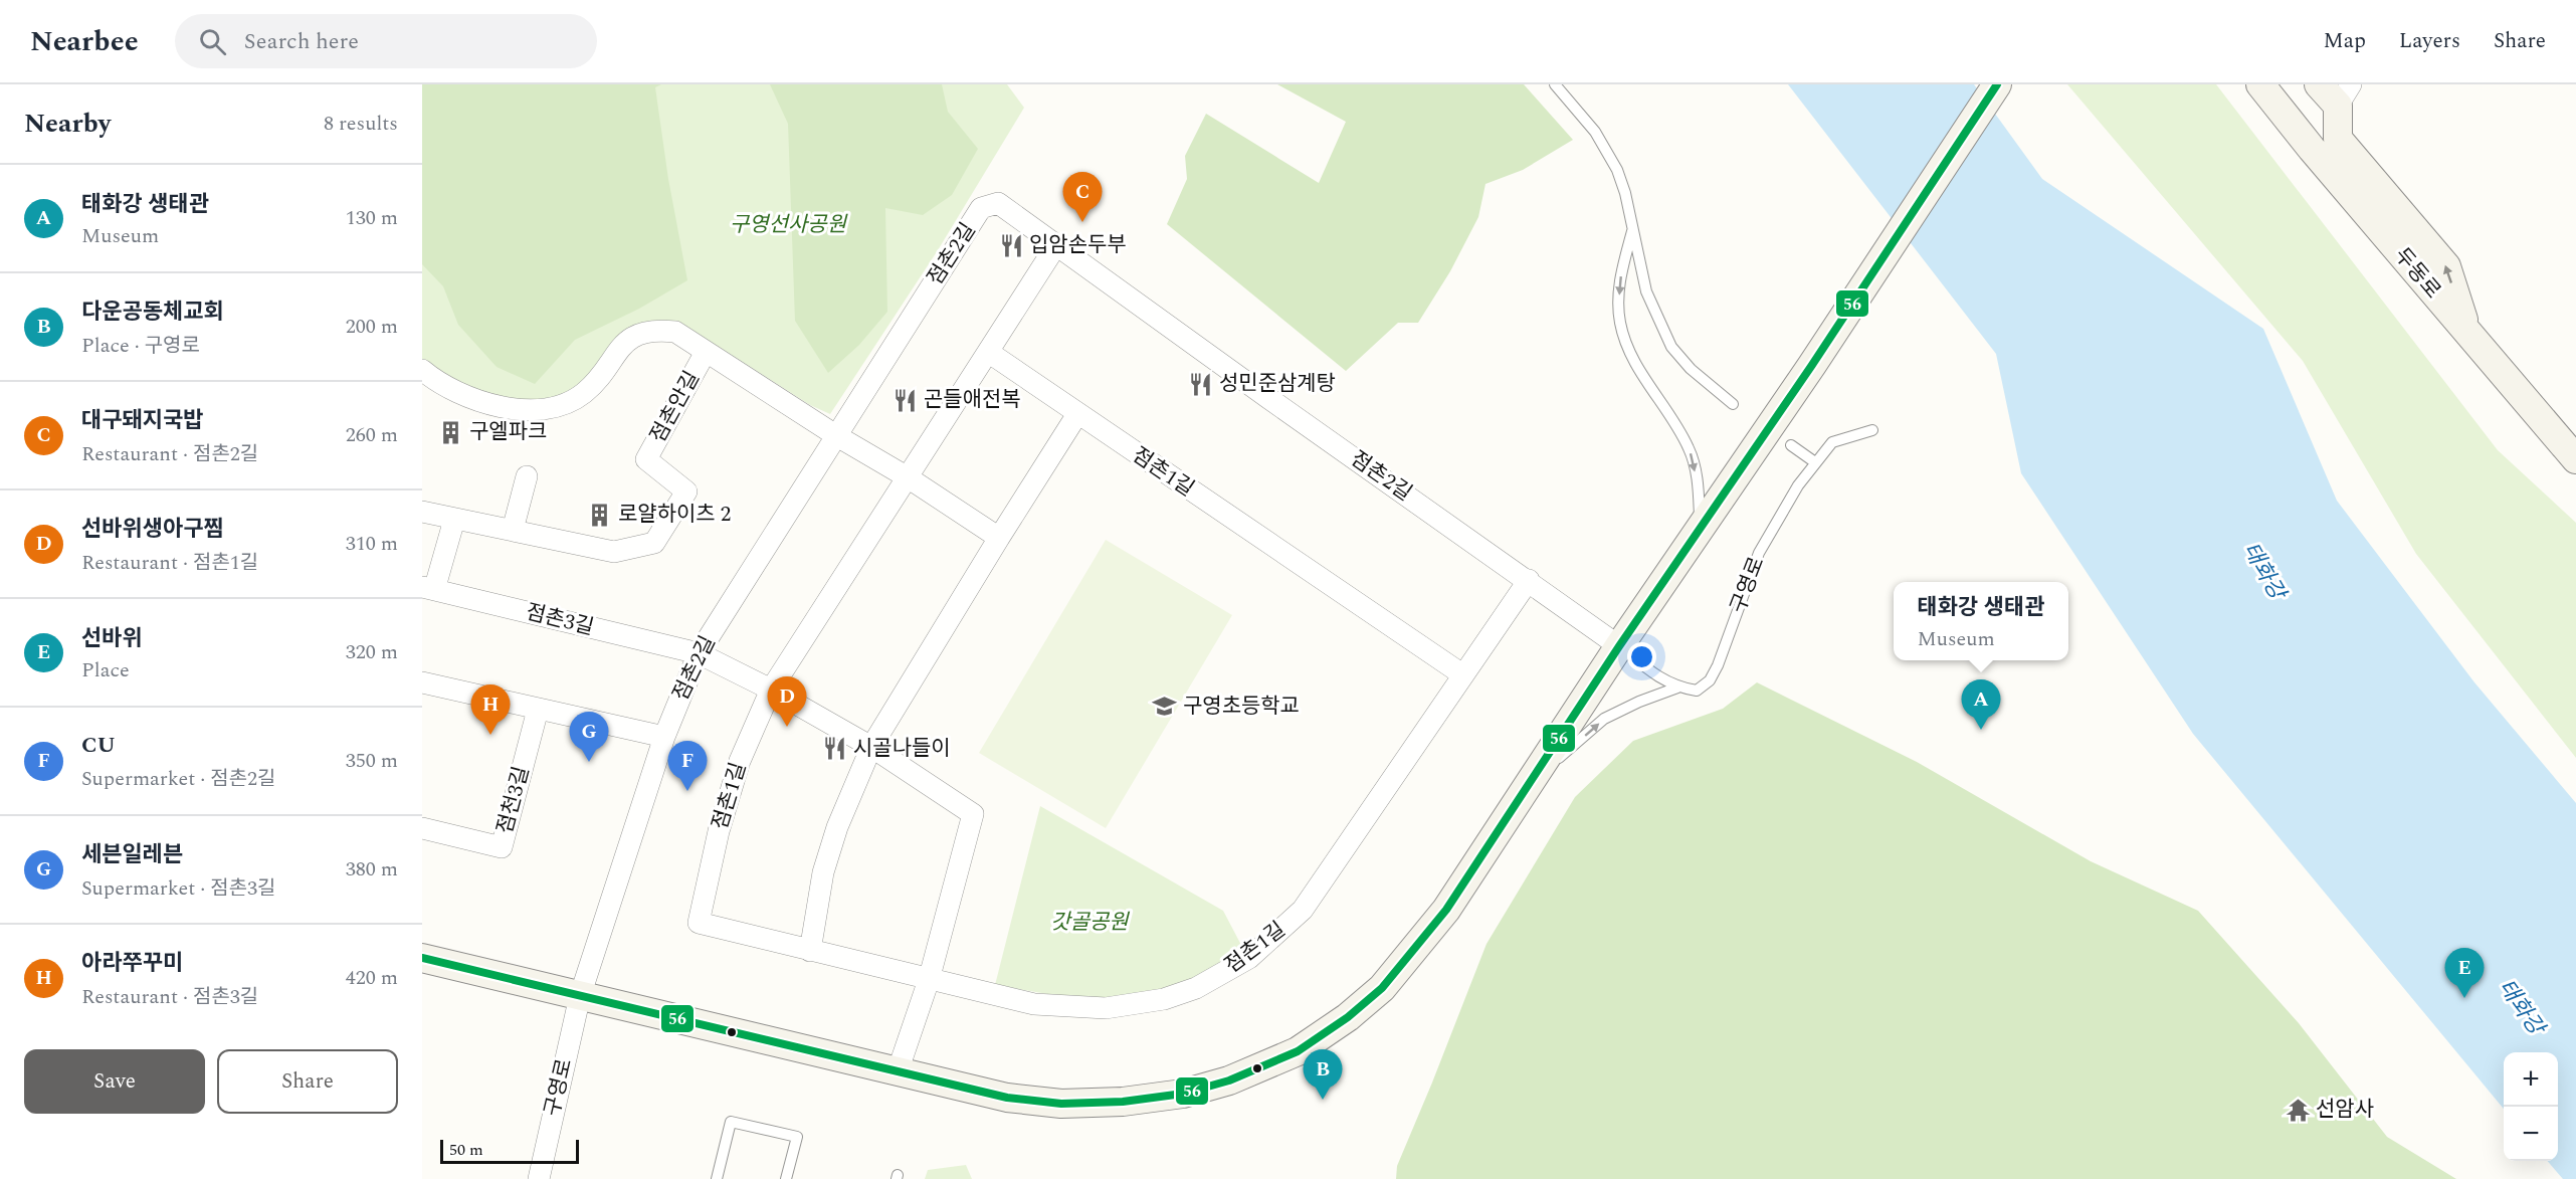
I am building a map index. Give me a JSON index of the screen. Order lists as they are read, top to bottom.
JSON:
{
  "streets": {
    "main road": ["두동로"],
    "street": [
      "점촌2길",
      "점촌안길",
      "점촌1길",
      "구영로",
      "점촌3길",
      "점천3길"
    ]
  },
  "crossings": [
    ["점촌2길", "점촌안길"],
    ["점촌2길", "점촌1길"],
    ["점촌2길", "구영로"],
    ["점촌2길", "점촌3길"],
    ["점촌안길", "점촌1길"],
    ["점촌1길", "점촌3길"]
  ],
  "water": ["태화강"],
  "parks": ["구영선사공원", "갓골공원"],
  "places": {
    "restaurant": [
      "입암손두부",
      "성민준삼계탕",
      "곤들애전복",
      "시골나들이"
    ],
    "building": ["구엘파크", "로얄하이츠 2"],
    "school or university": ["구영초등학교"],
    "temple": ["선암사"]
  },
  "lines": ["transit line 56"],
  "scale_bar": "50 m",
  "page": {
    "header": "Nearbee",
    "search": "Search here",
    "nav": ["Map", "Layers", "Share"],
    "heading": ["Nearby", "8 results"],
    "list": [
      {
        "mark": "A",
        "name": "태화강 생태관",
        "note": "Museum",
        "value": "130 m"
      },
      {
        "mark": "B",
        "name": "다운공동체교회",
        "note": "Place · 구영로",
        "value": "200 m"
      },
      {
        "mark": "C",
        "name": "대구돼지국밥",
        "note": "Restaurant · 점촌2길",
        "value": "260 m"
      },
      {
        "mark": "D",
        "name": "선바위생아구찜",
        "note": "Restaurant · 점촌1길",
        "value": "310 m"
      },
      {
        "mark": "E",
        "name": "선바위",
        "note": "Place",
        "value": "320 m"
      },
      {
        "mark": "F",
        "name": "CU",
        "note": "Supermarket · 점촌2길",
        "value": "350 m"
      },
      {
        "mark": "G",
        "name": "세븐일레븐",
        "note": "Supermarket · 점촌3길",
        "value": "380 m"
      },
      {
        "mark": "H",
        "name": "아라쭈꾸미",
        "note": "Restaurant · 점촌3길",
        "value": "420 m"
      }
    ],
    "pins": [
      "C",
      "D",
      "A",
      "H",
      "G",
      "F",
      "E",
      "B"
    ],
    "popup": ["태화강 생태관", "Museum"],
    "buttons": ["Save", "Share"],
    "map_buttons": ["+", "−"],
    "scale": "50 m"
  }
}
